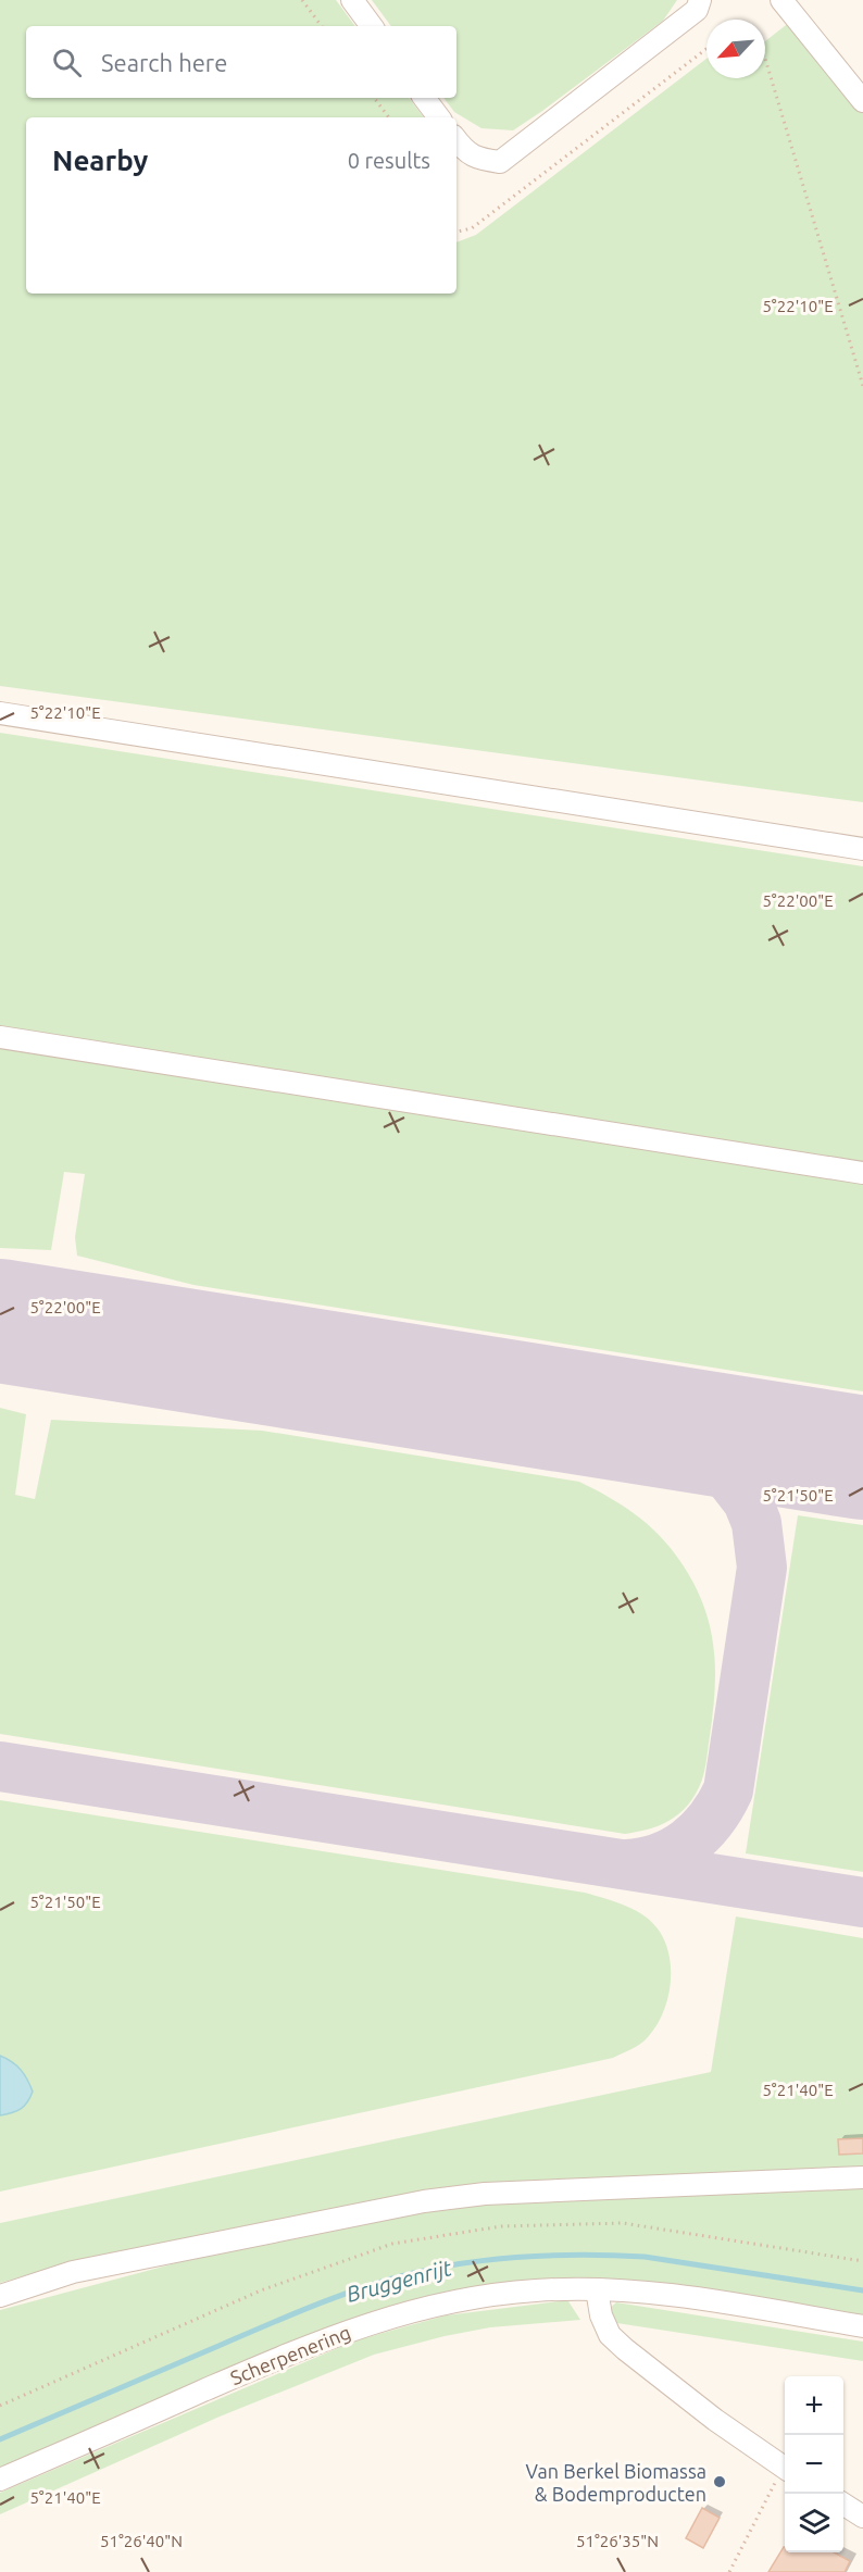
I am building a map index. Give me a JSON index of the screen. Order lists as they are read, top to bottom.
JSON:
{
  "streets": {
    "street": ["Scherpenering"]
  },
  "water": ["Bruggenrijt"],
  "places": ["Van Berkel Biomassa & Bodemproducten"],
  "north": "bottom left",
  "page": {
    "search": "Search here",
    "heading": ["Nearby", "0 results"],
    "map_buttons": ["+", "−"]
  },
  "coordinates": [
    "5°22'10\"E",
    "5°22'00\"E",
    "5°21'50\"E",
    "5°21'40\"E",
    "51°26'40\"N",
    "51°26'35\"N"
  ]
}
